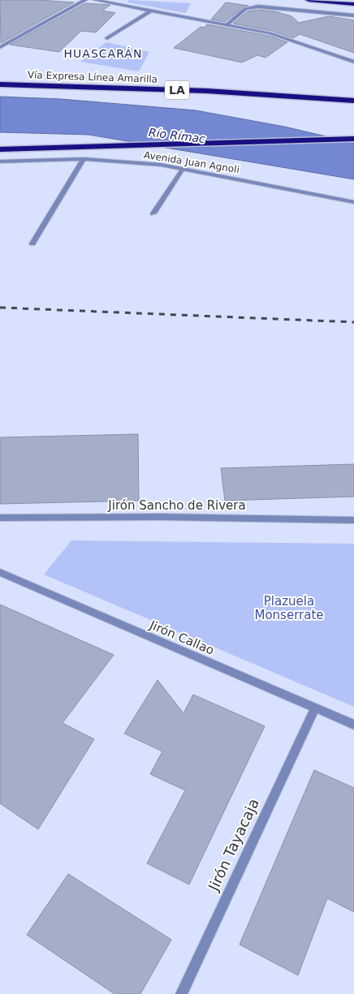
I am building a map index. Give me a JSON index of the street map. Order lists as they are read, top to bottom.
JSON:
{
  "streets": {
    "highway": ["Vía Expresa Línea Amarilla", "LA"],
    "street": [
      "Avenida Juan Agnoli",
      "Jirón Sancho de Rivera",
      "Jirón Callao",
      "Jirón Tayacaja"
    ]
  },
  "crossings": [
    ["Jirón Callao", "Jirón Tayacaja"]
  ],
  "districts": ["HUASCARÁN"],
  "water": ["Río Rímac"],
  "parks": ["Plazuela Monserrate"]
}
